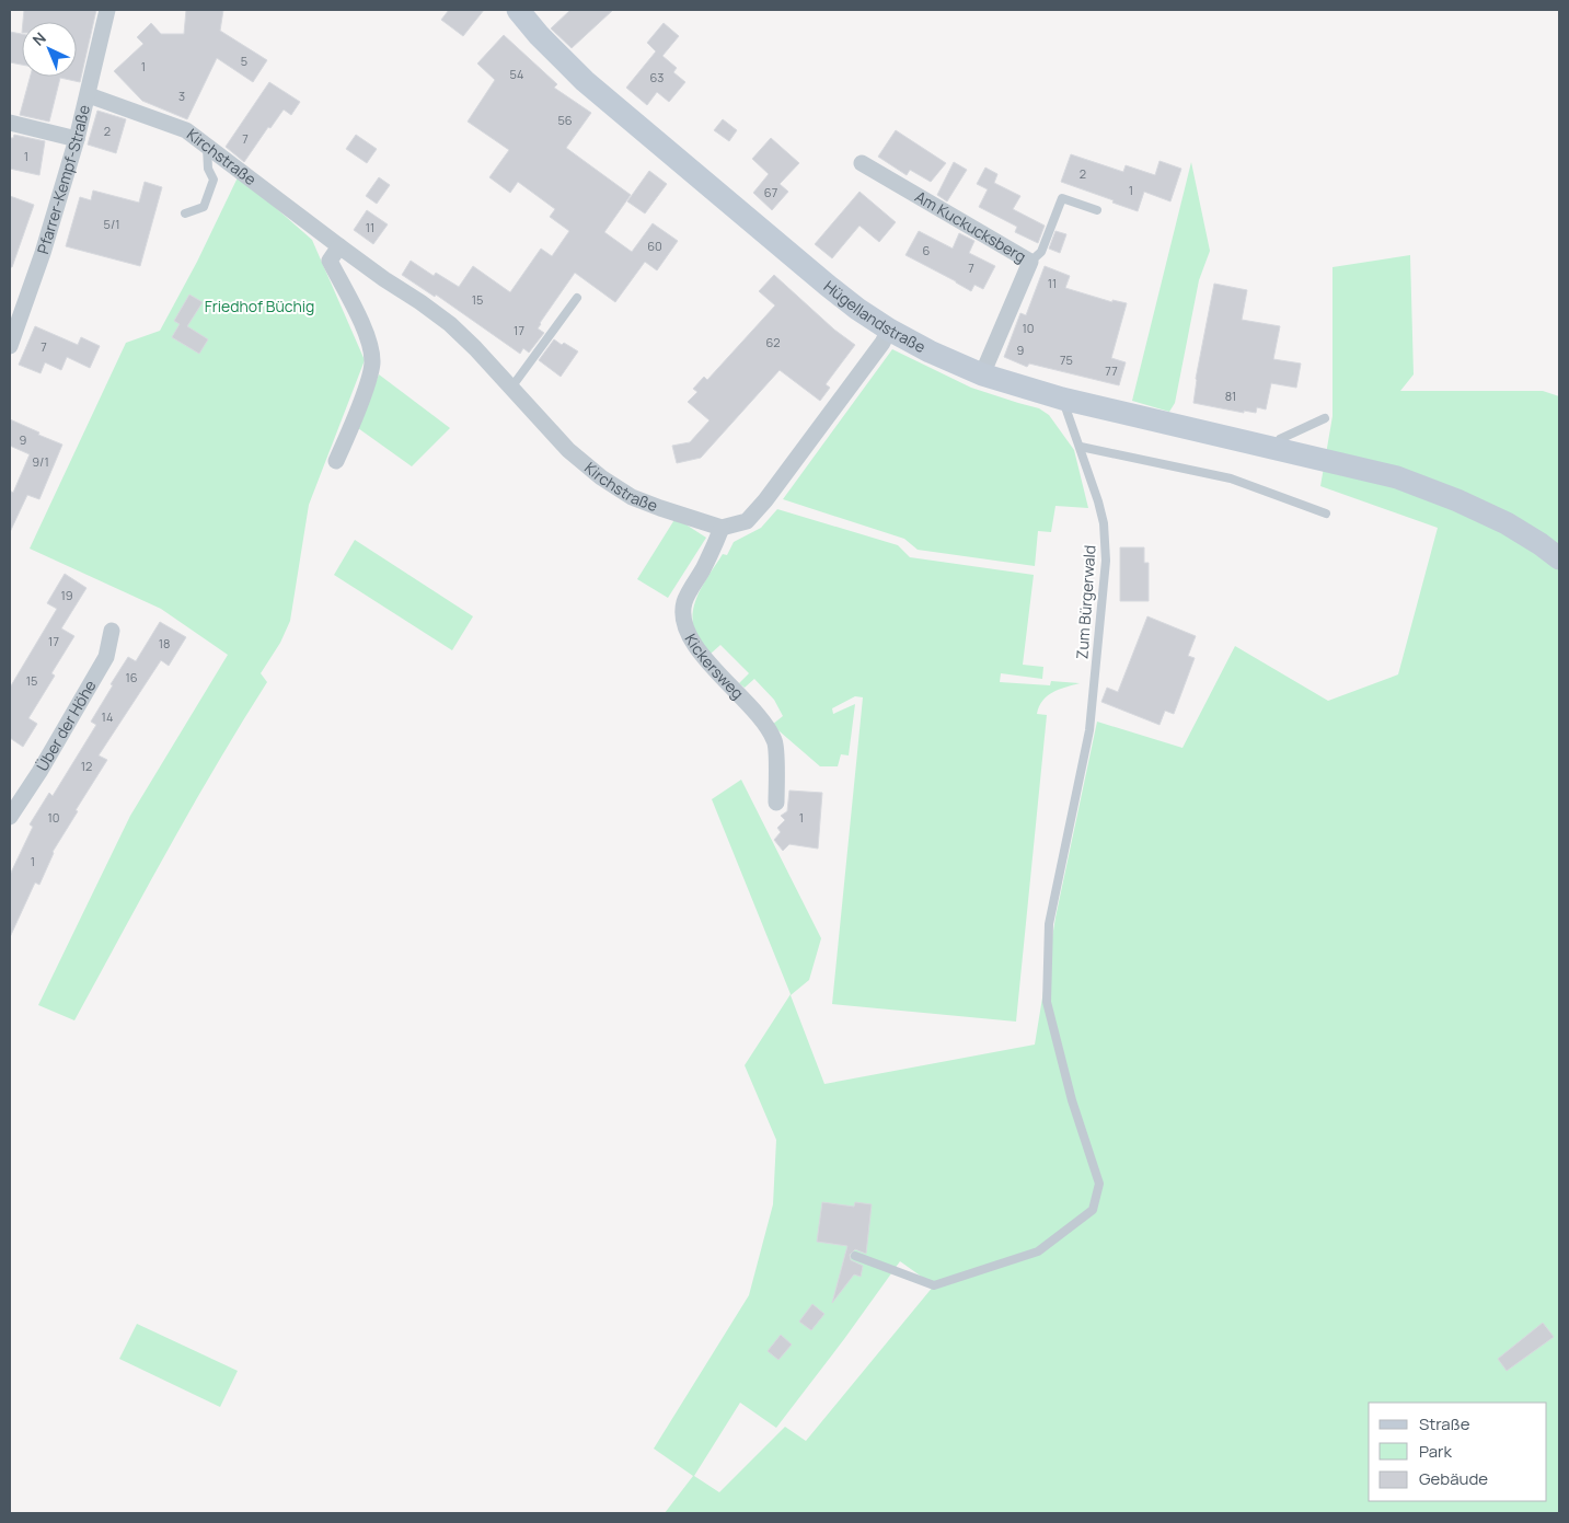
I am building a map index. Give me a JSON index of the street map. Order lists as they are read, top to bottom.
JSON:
{
  "streets": {
    "street": [
      "Kirchstraße",
      "Pfarrer-Kempf-Straße",
      "Am Kuckucksberg",
      "Hügellandstraße",
      "Kickersweg",
      "Über der Höhe"
    ],
    "lane": ["Zum Bürgerwald"]
  },
  "crossings": [
    ["Kirchstraße", "Pfarrer-Kempf-Straße"],
    ["Kirchstraße", "Kickersweg"],
    ["Am Kuckucksberg", "Hügellandstraße"],
    ["Hügellandstraße", "Zum Bürgerwald"]
  ],
  "parks": ["Friedhof Büchig"],
  "house_numbers": [
    "5",
    "1",
    "54",
    "63",
    "3",
    "56",
    "2",
    "7",
    "1",
    "2",
    "1",
    "67",
    "5/1",
    "11",
    "60",
    "6",
    "7",
    "11",
    "15",
    "10",
    "17",
    "62",
    "7",
    "9",
    "75",
    "77",
    "81",
    "9",
    "9/1",
    "19",
    "17",
    "18",
    "16",
    "15",
    "14",
    "12",
    "10",
    "1",
    "1"
  ],
  "legend": ["Straße", "Park", "Gebäude"],
  "north": "top left"
}
